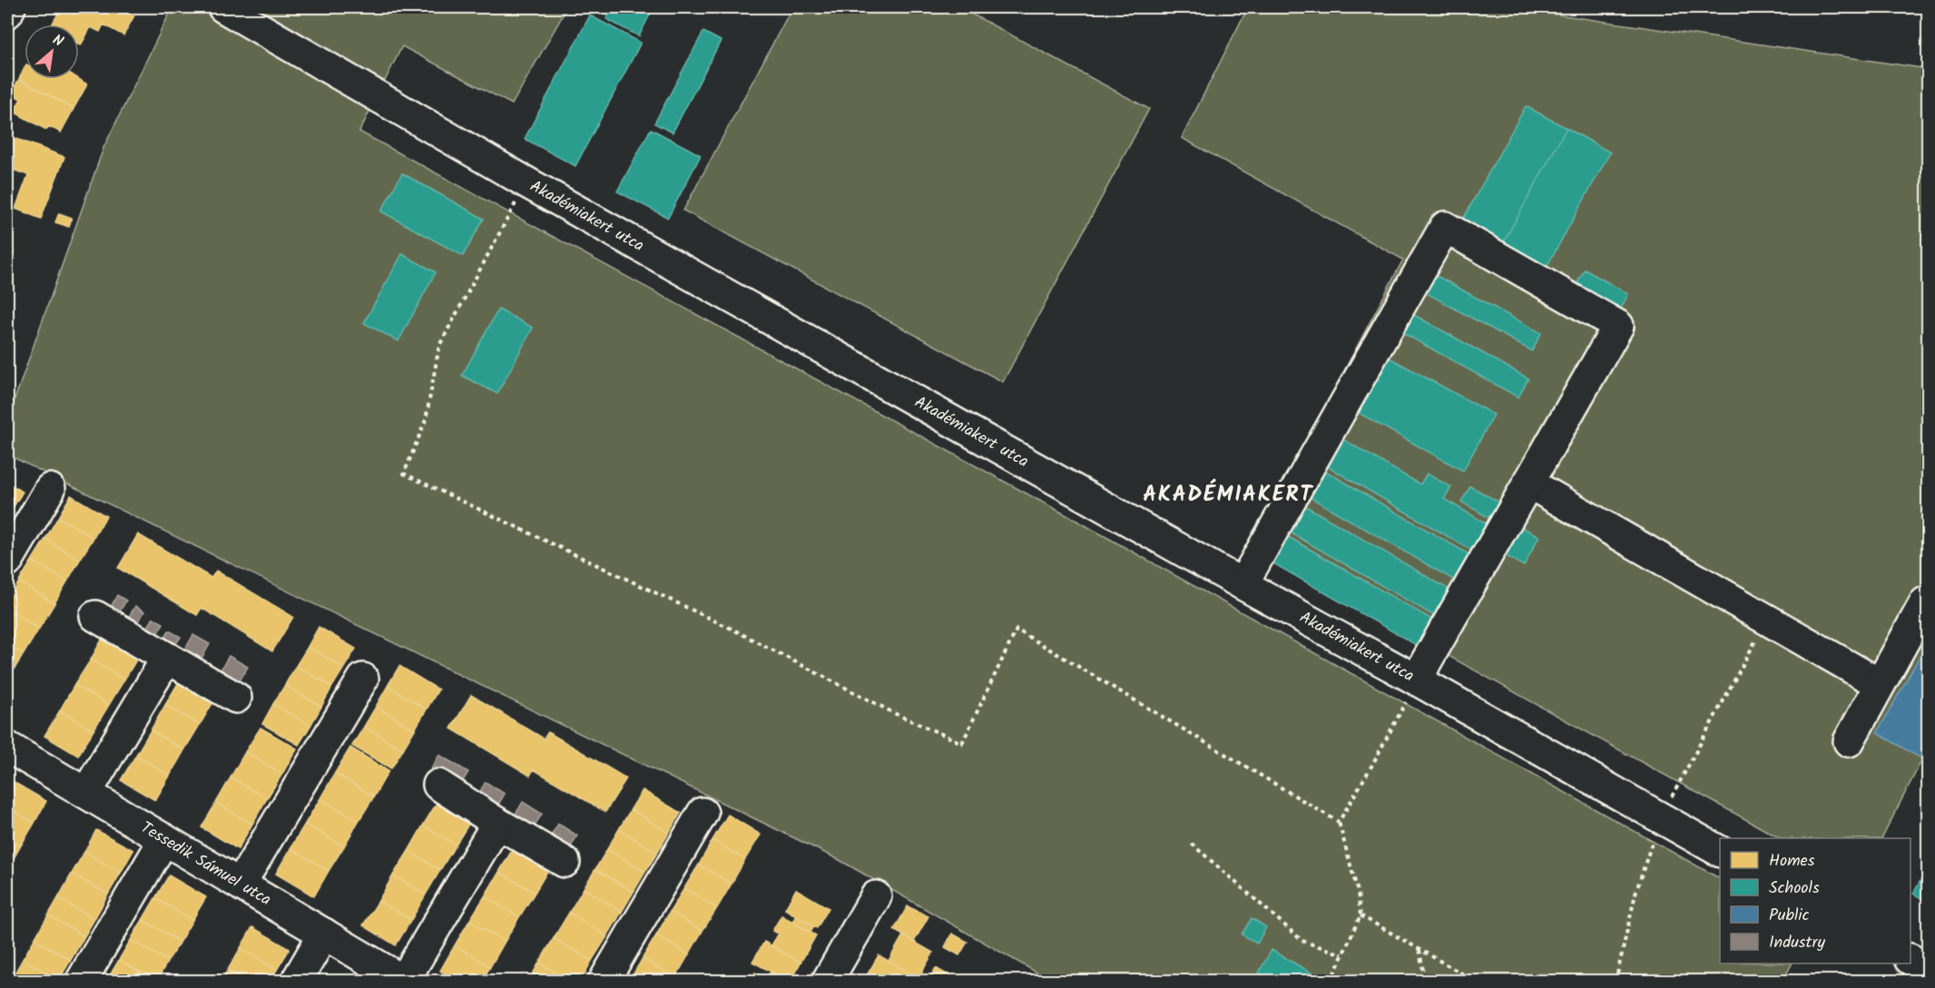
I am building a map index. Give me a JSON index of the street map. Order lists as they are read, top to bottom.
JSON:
{
  "streets": {
    "street": ["Akadémiakert utca", "Tessedik Sámuel utca"]
  },
  "districts": ["AKADÉMIAKERT"],
  "legend": [
    "Homes",
    "Schools",
    "Public",
    "Industry"
  ],
  "north": "top right"
}
